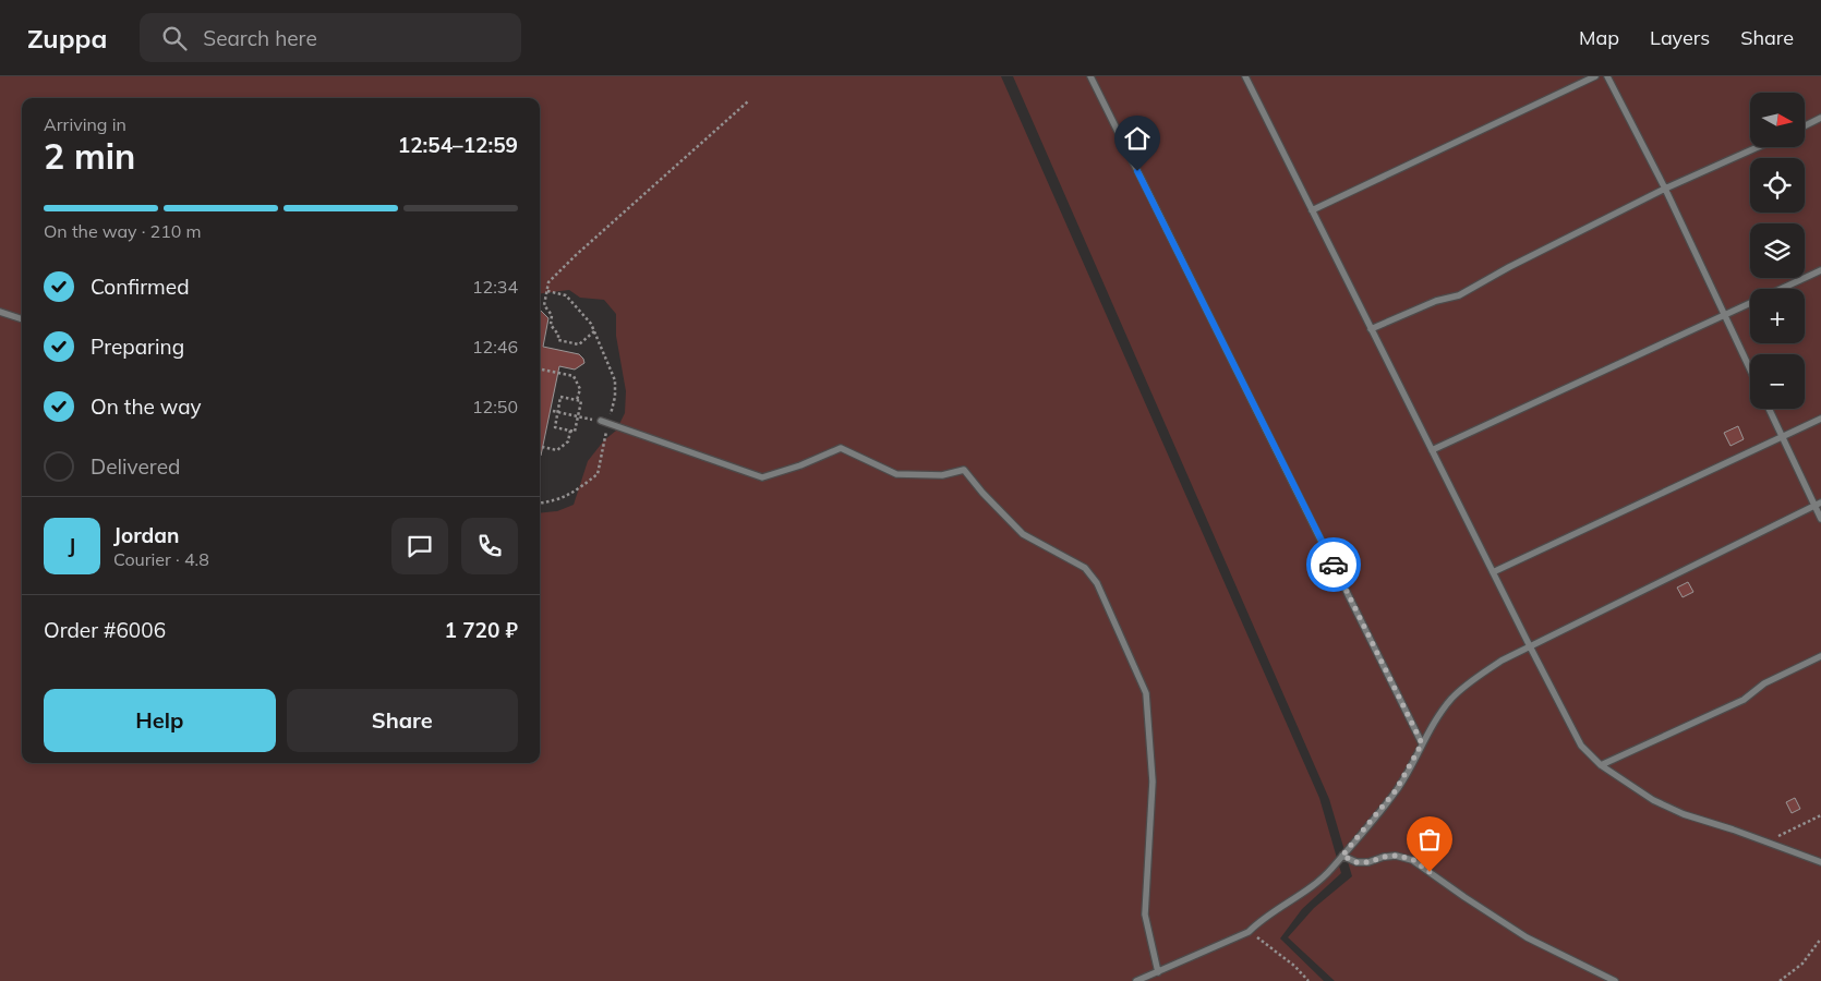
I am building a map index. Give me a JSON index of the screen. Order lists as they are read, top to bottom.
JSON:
{
  "north": "right",
  "page": {
    "header": "Zuppa",
    "search": "Search here",
    "nav": ["Map", "Layers", "Share"],
    "map_buttons": ["+", "−"],
    "heading": ["2 min", "Arriving in", "12:54–12:59"],
    "panel": [
      "Jordan",
      "Courier · 4.8",
      "Order #6006",
      "1 720 ₽"
    ],
    "bar": "On the way · 210 m",
    "list": [
      ["Confirmed", "12:34"],
      ["Preparing", "12:46"],
      ["On the way", "12:50"],
      "Delivered"
    ],
    "round": "J",
    "buttons": ["Help", "Share"]
  }
}
